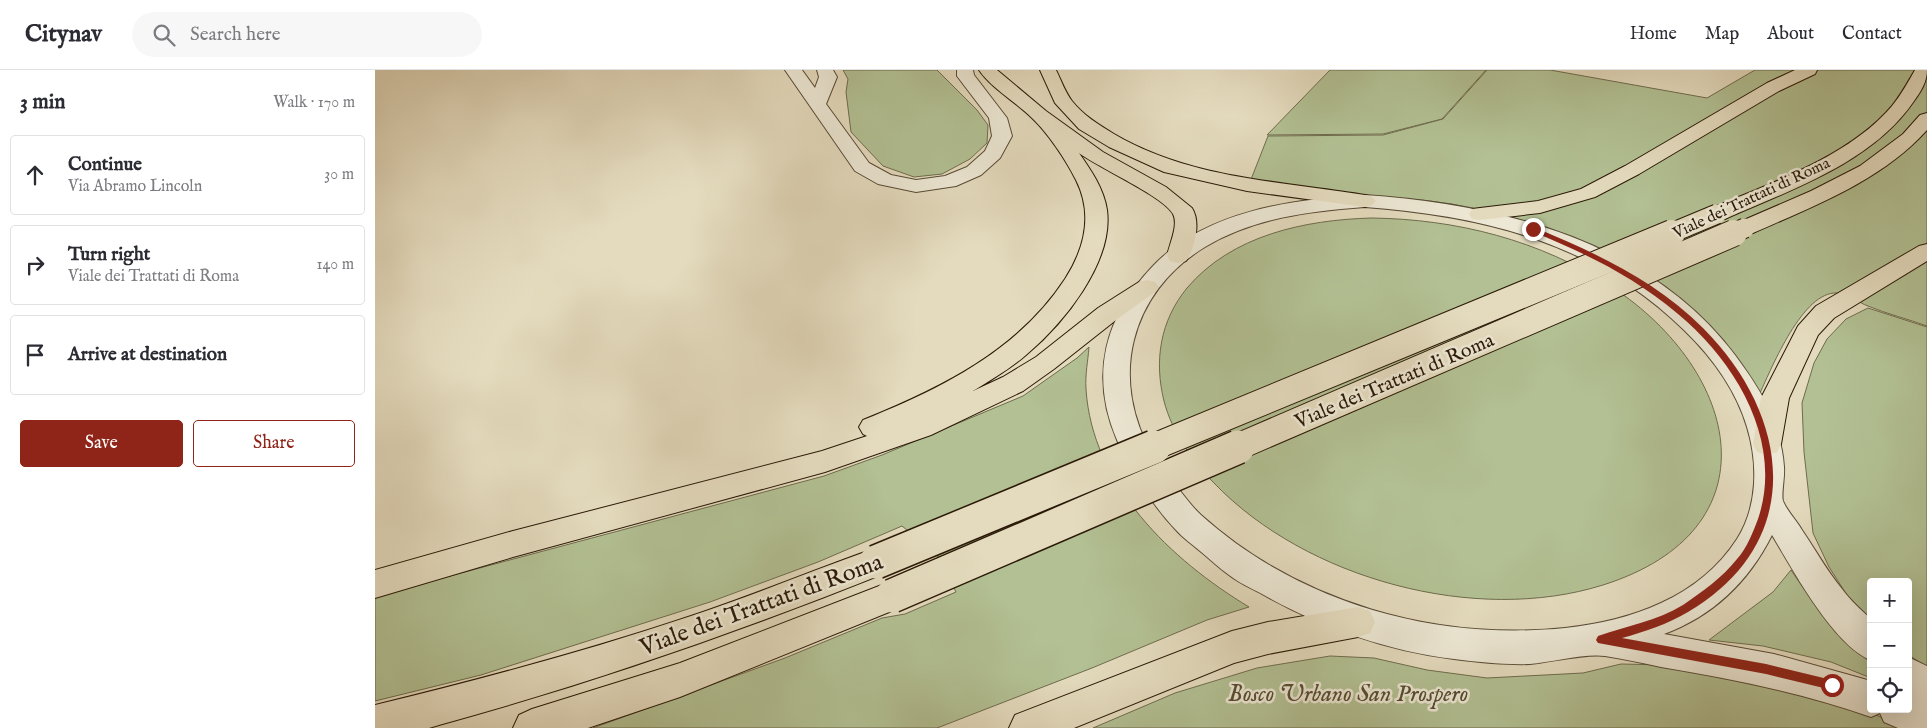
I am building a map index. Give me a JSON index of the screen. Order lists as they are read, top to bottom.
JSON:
{
  "streets": {
    "highway": ["Viale dei Trattati di Roma"]
  },
  "parks": ["Bosco Urbano San Prospero"],
  "page": {
    "header": "Citynav",
    "search": "Search here",
    "nav": [
      "Home",
      "Map",
      "About",
      "Contact"
    ],
    "heading": ["3 min", "Walk · 170 m"],
    "list": [
      ["Continue", "Via Abramo Lincoln", "30 m"],
      ["Turn right", "Viale dei Trattati di Roma", "140 m"],
      "Arrive at destination"
    ],
    "buttons": ["Save", "Share"],
    "map_buttons": ["+", "−"]
  }
}
